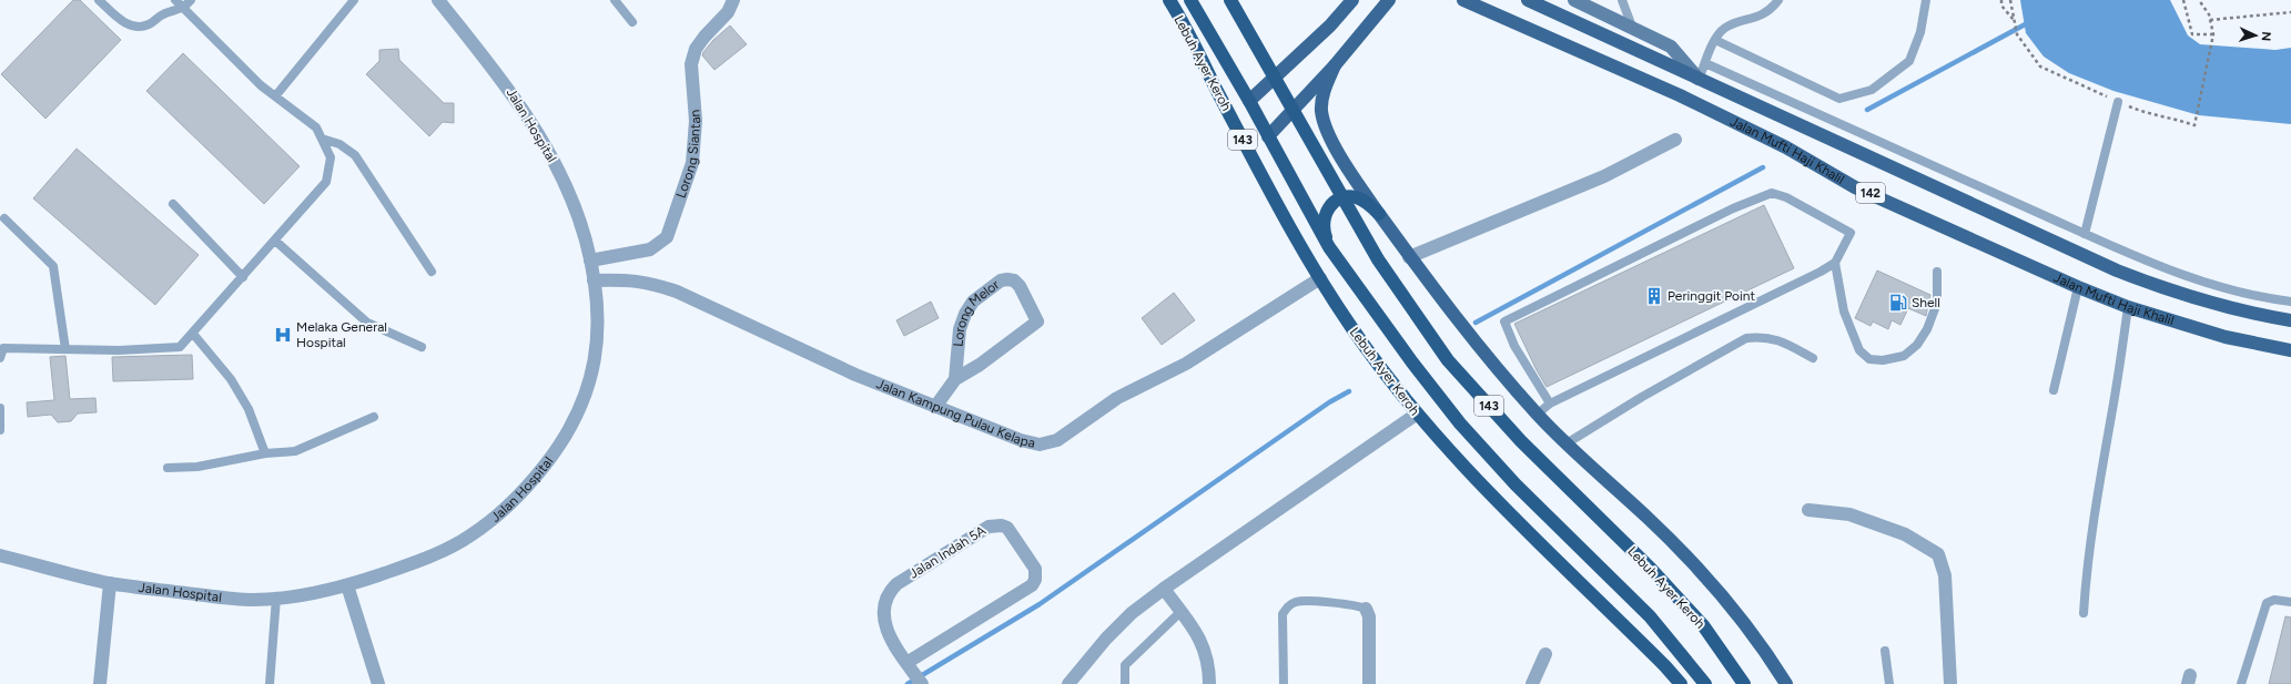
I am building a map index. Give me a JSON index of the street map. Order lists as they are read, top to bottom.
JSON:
{
  "streets": {
    "highway": ["Lebuh Ayer Keroh", "143"],
    "main road": ["Jalan Mufti Haji Khalil", "142"],
    "street": [
      "Jalan Hospital",
      "Lorong Siantan",
      "Lorong Melor",
      "Jalan Kampung Pulau Kelapa",
      "Jalan Indah 5A"
    ]
  },
  "crossings": [
    ["Lebuh Ayer Keroh", "Jalan Kampung Pulau Kelapa"],
    ["Jalan Hospital", "Lorong Siantan"],
    ["Jalan Hospital", "Jalan Kampung Pulau Kelapa"],
    ["Jalan Mufti Haji Khalil", "142"]
  ],
  "places": {
    "building": ["Peringgit Point"],
    "fuel station": ["Shell"],
    "hospital": ["Melaka General Hospital"]
  },
  "north": "right"
}
